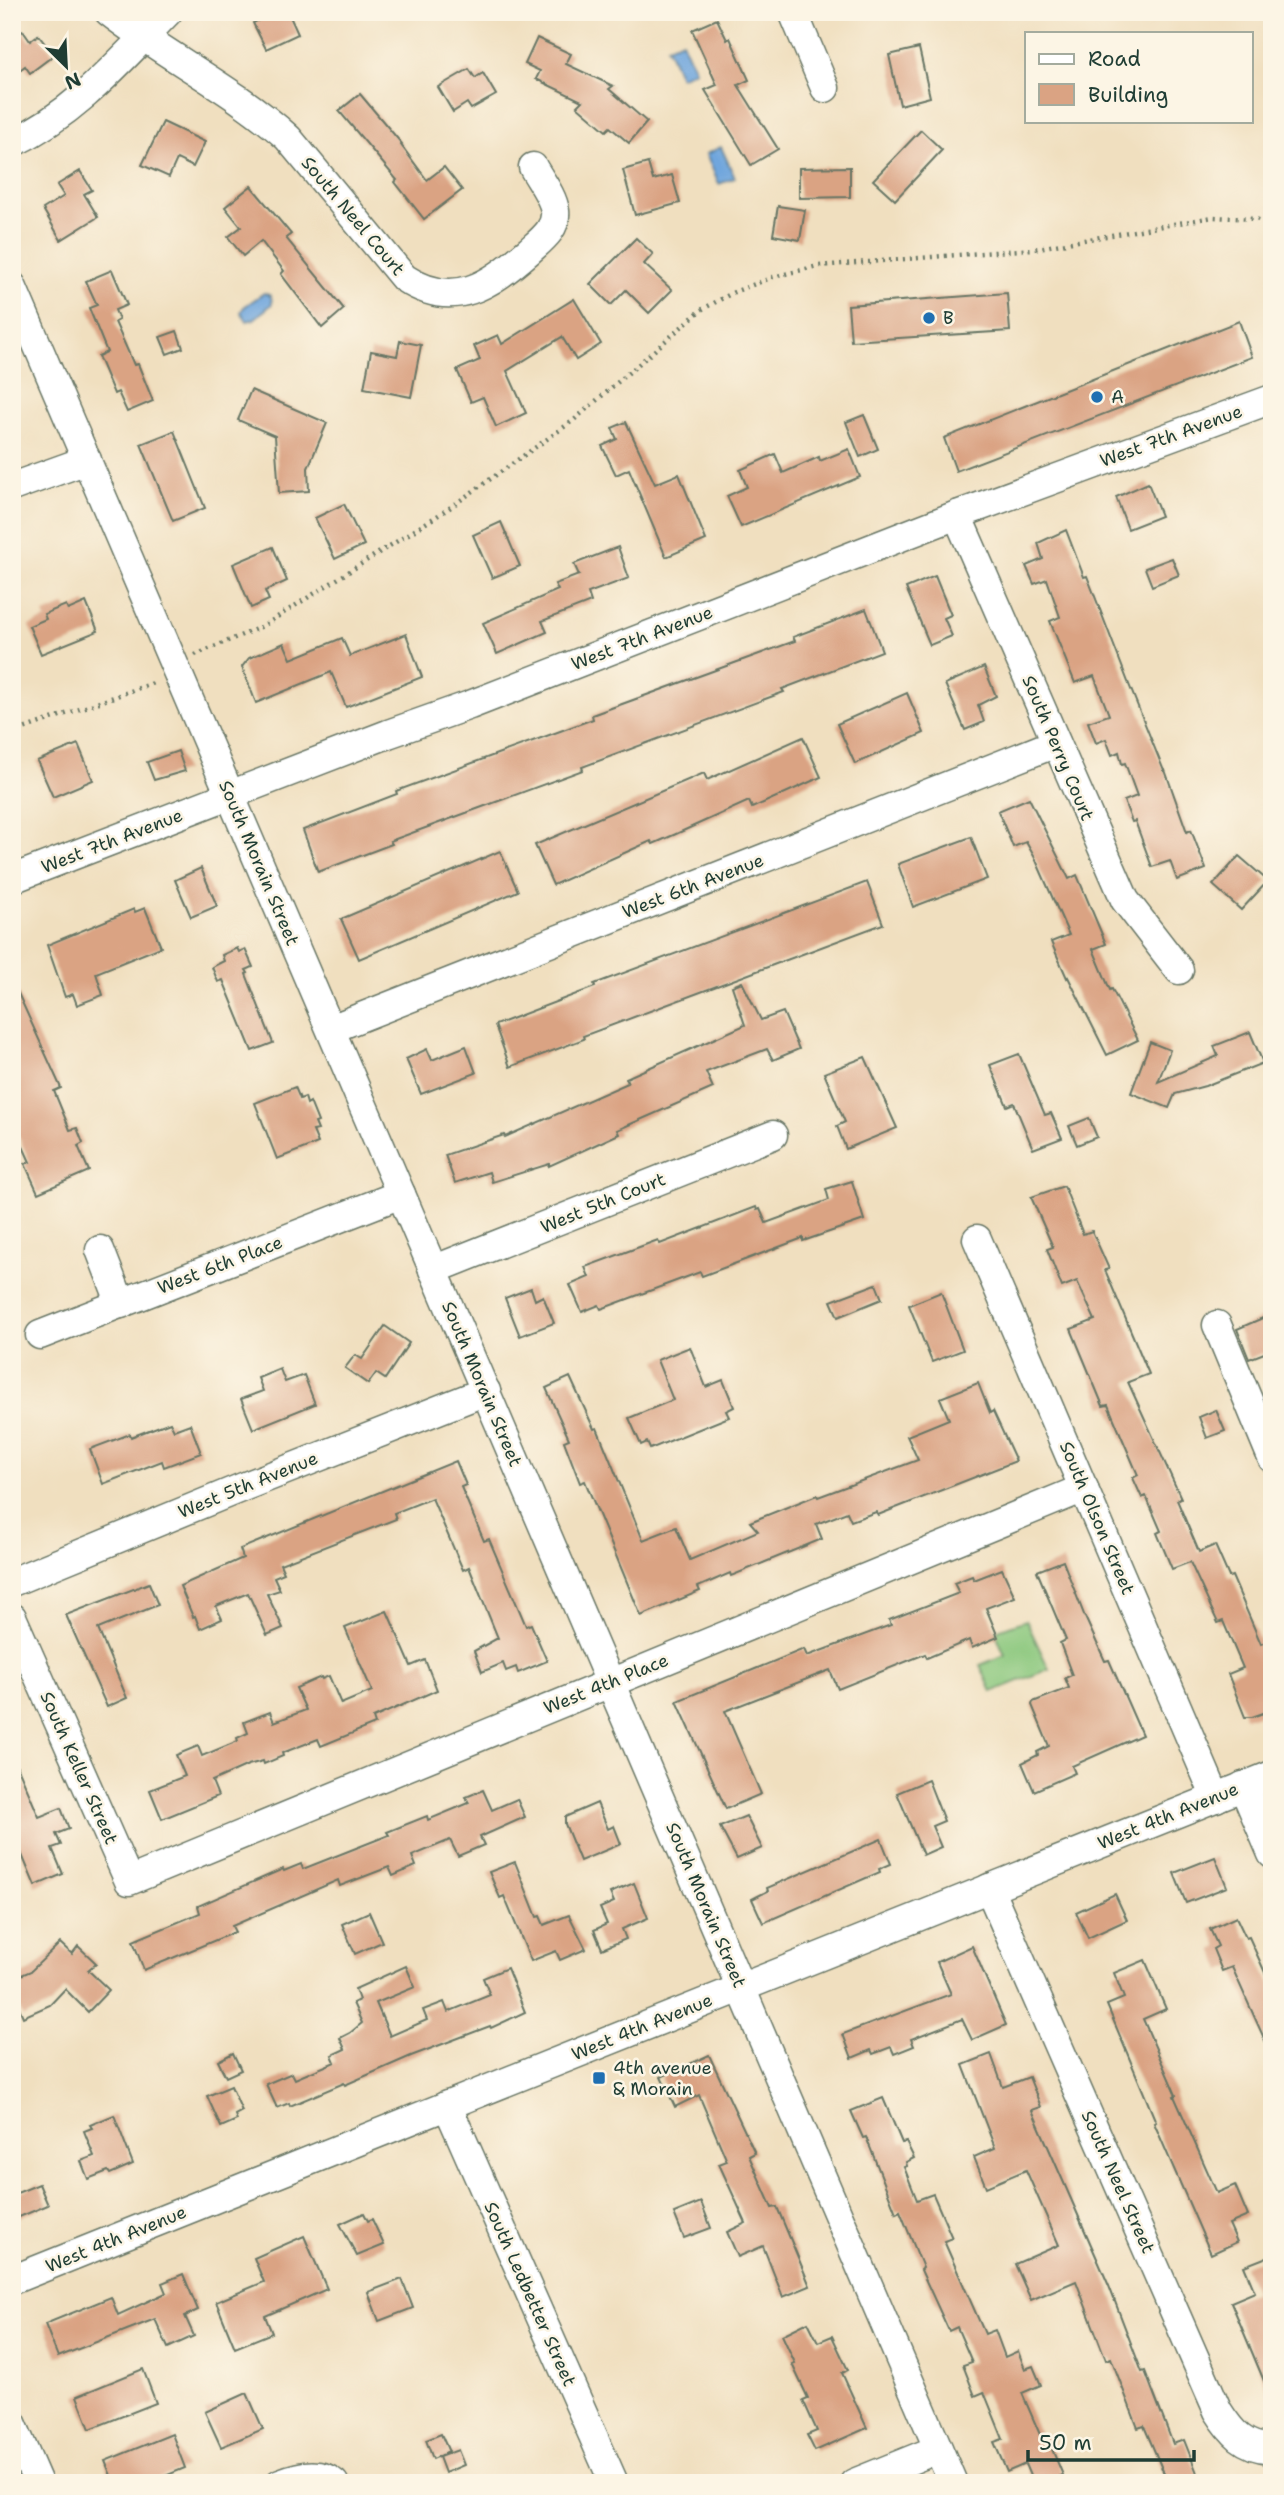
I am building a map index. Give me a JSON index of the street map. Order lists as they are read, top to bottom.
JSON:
{
  "streets": {
    "street": [
      "South Neel Court",
      "West 7th Avenue",
      "South Perry Court",
      "South Morain Street",
      "West 6th Avenue",
      "West 5th Court",
      "West 6th Place",
      "West 5th Avenue",
      "South Olson Street",
      "West 4th Place",
      "South Keller Street",
      "West 4th Avenue",
      "South Neel Street",
      "South Ledbetter Street"
    ]
  },
  "crossings": [
    ["West 7th Avenue", "South Perry Court"],
    ["West 7th Avenue", "South Morain Street"],
    ["South Perry Court", "West 6th Avenue"],
    ["South Morain Street", "West 6th Avenue"],
    ["South Morain Street", "West 5th Court"],
    ["South Morain Street", "West 6th Place"],
    ["South Morain Street", "West 5th Avenue"],
    ["South Morain Street", "West 4th Place"],
    ["South Morain Street", "West 4th Avenue"],
    ["South Olson Street", "West 4th Place"],
    ["South Olson Street", "West 4th Avenue"],
    ["West 4th Place", "South Keller Street"],
    ["West 4th Avenue", "South Neel Street"],
    ["West 4th Avenue", "South Ledbetter Street"]
  ],
  "places": {
    "other": ["B", "A"],
    "transit": ["4th avenue & Morain"]
  },
  "legend": ["Road", "Building"],
  "scale_bar": "50 m",
  "north": "bottom right"
}
